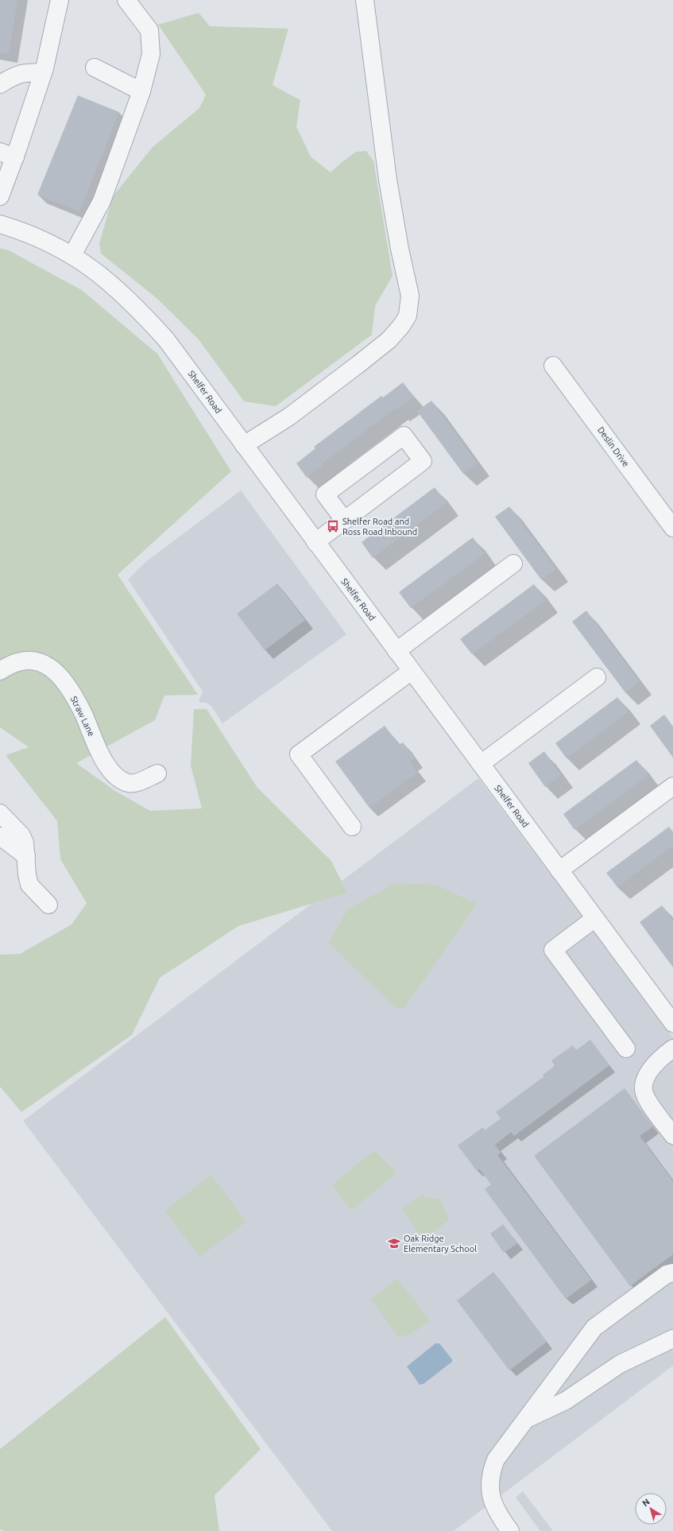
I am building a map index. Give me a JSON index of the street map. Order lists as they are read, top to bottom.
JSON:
{
  "streets": {
    "street": ["Shelfer Road", "Deslin Drive", "Straw Lane"]
  },
  "places": {
    "bus stop": ["Shelfer Road and Ross Road Inbound"],
    "school or university": ["Oak Ridge Elementary School"]
  },
  "north": "top left"
}
